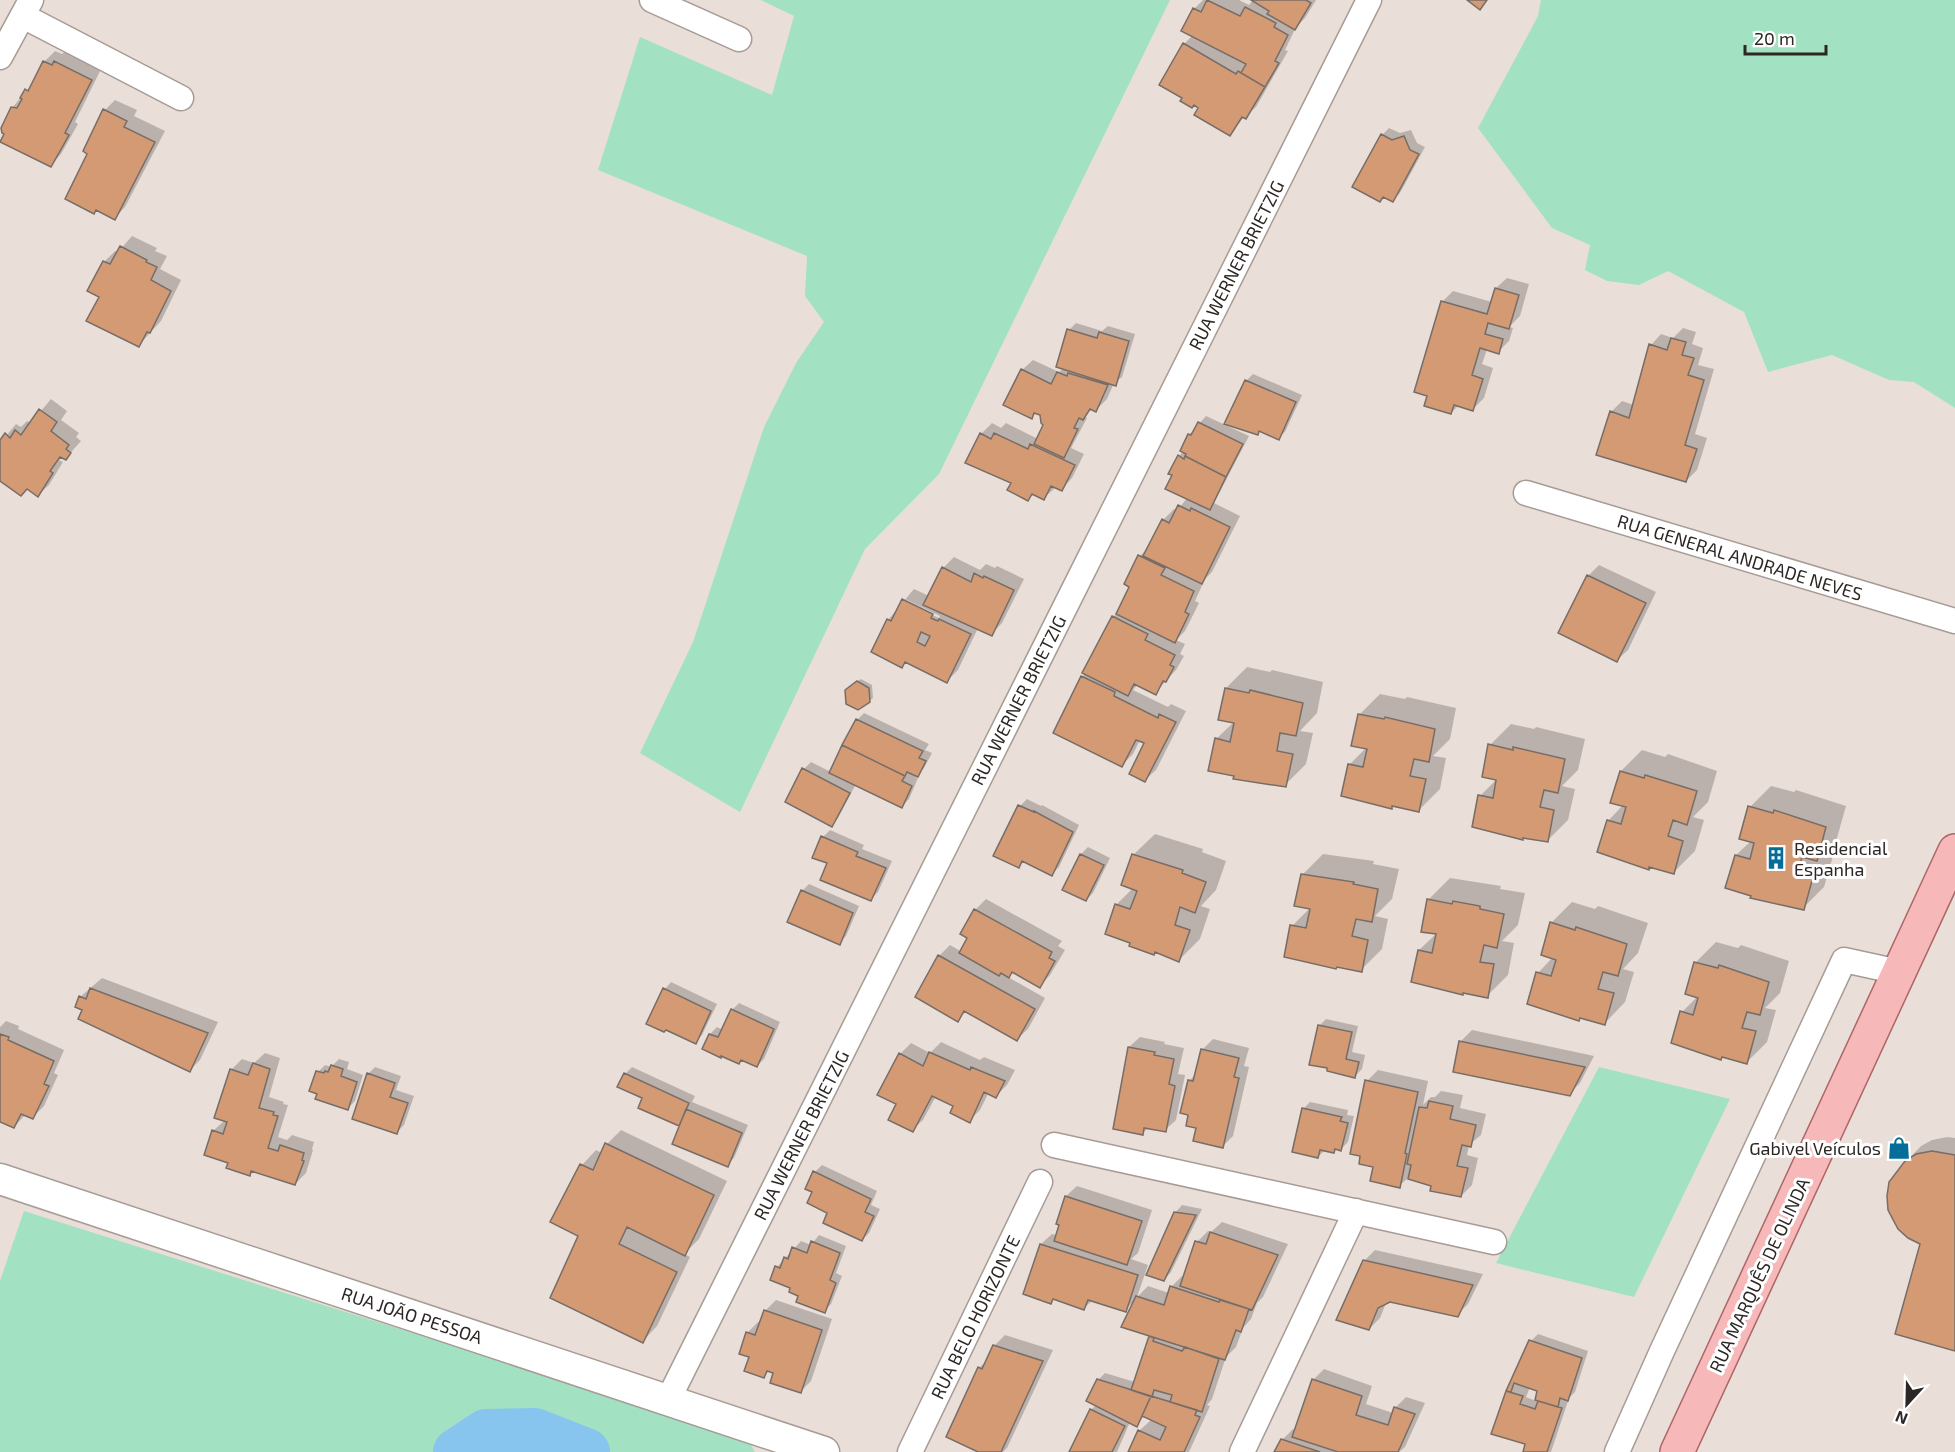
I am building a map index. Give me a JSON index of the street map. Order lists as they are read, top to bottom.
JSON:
{
  "streets": {
    "main road": ["RUA MARQUÊS DE OLINDA"],
    "street": [
      "RUA WERNER BRIETZIG",
      "RUA GENERAL ANDRADE NEVES",
      "RUA JOÃO PESSOA",
      "RUA BELO HORIZONTE"
    ]
  },
  "crossings": [
    ["RUA WERNER BRIETZIG", "RUA JOÃO PESSOA"]
  ],
  "places": {
    "building": ["Residencial Espanha"],
    "shop": ["Gabivel Veículos"]
  },
  "scale_bar": "20 m",
  "north": "bottom"
}
